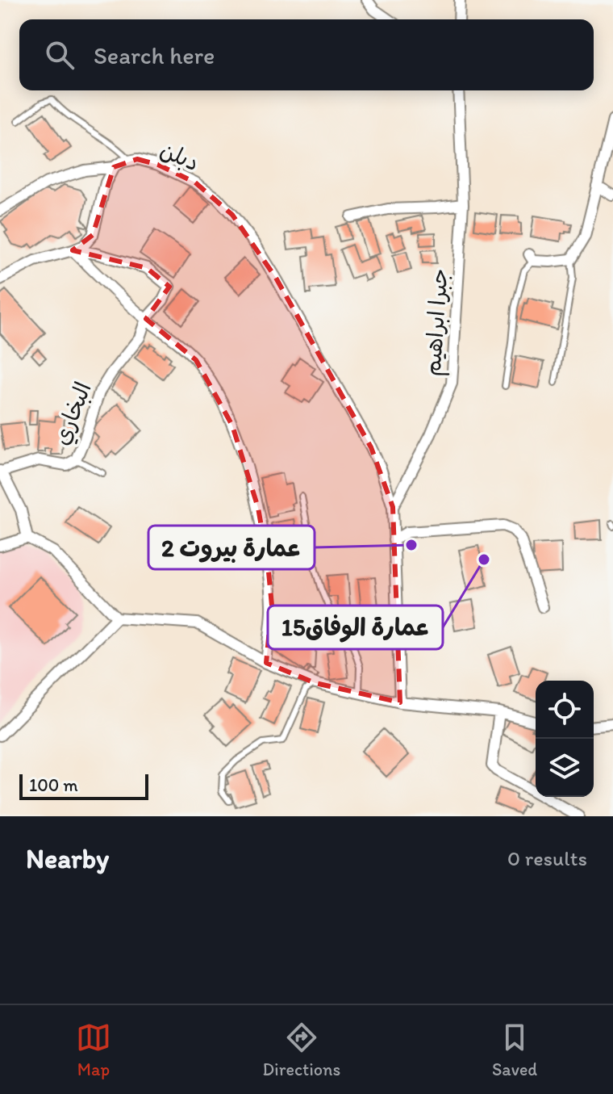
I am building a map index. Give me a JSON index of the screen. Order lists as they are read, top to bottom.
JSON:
{
  "streets": {
    "street": ["دبلن", "جبرا ابراهيم", "البخاري"]
  },
  "crossings": [
    ["دبلن", "جبرا ابراهيم"]
  ],
  "places": ["عمارة بيروت 2", "عمارة الوفاق15"],
  "scale_bar": "100 m",
  "page": {
    "search": "Search here",
    "scale": "100 m",
    "heading": ["Nearby", "0 results"],
    "nav": ["Map", "Directions", "Saved"]
  }
}
